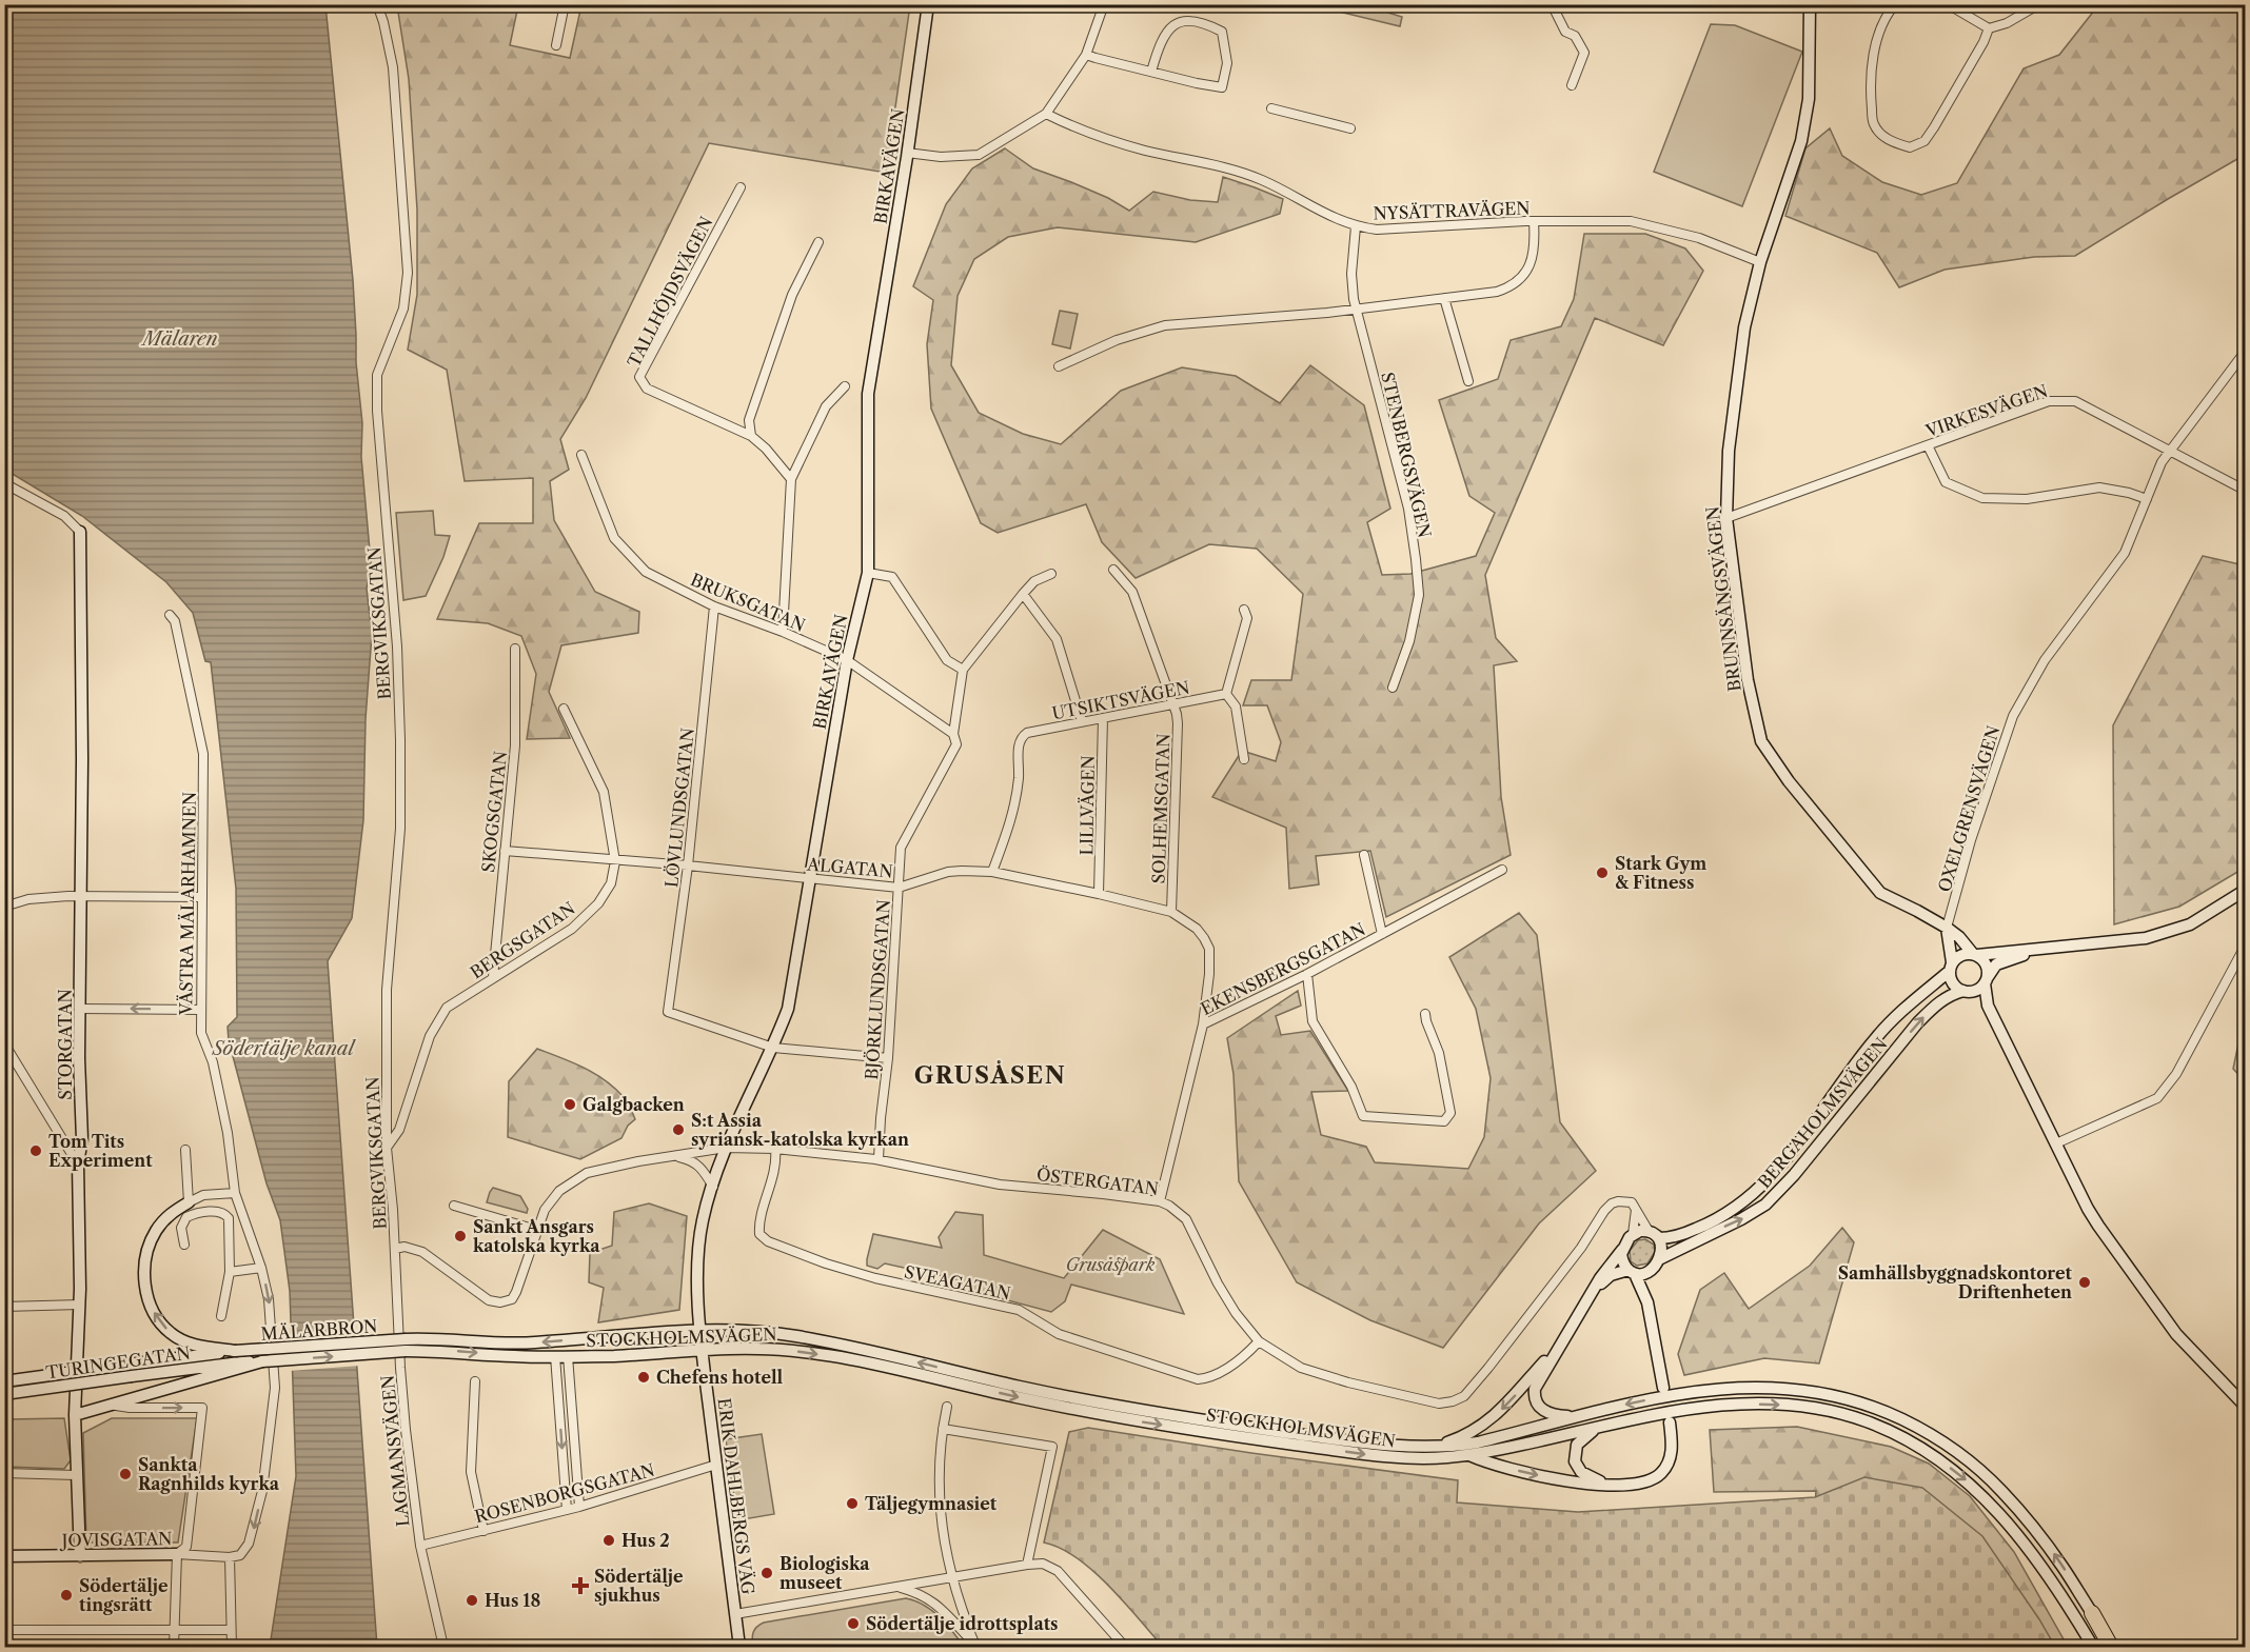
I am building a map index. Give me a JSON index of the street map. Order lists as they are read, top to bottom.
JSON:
{
  "streets": {
    "main road": [
      "BIRKAVÄGEN",
      "BRUNNSÄNGSVÄGEN",
      "STORGATAN",
      "BERGAHOLMSVÄGEN",
      "MÄLARBRON",
      "STOCKHOLMSVÄGEN",
      "TURINGEGATAN",
      "ERIK DAHLBERGS VÄG",
      "JOVISGATAN"
    ],
    "street": [
      "NYSÄTTRAVÄGEN",
      "TALLHÖJDSVÄGEN",
      "VIRKESVÄGEN",
      "STENBERGSVÄGEN",
      "BRUKSGATAN",
      "BERGVIKSGATAN",
      "UTSIKTSVÄGEN",
      "LILLVÄGEN",
      "LÖVLUNDSGATAN",
      "SOLHEMSGATAN",
      "OXELGRENSVÄGEN",
      "SKOGSGATAN",
      "ALGATAN",
      "VÄSTRA MÄLARHAMNEN",
      "BERGSGATAN",
      "EKENSBERGSGATAN",
      "BJÖRKLUNDSGATAN",
      "ÖSTERGATAN",
      "SVEAGATAN",
      "LAGMANSVÄGEN",
      "ROSENBORGSGATAN"
    ]
  },
  "crossings": [
    ["BIRKAVÄGEN", "BRUKSGATAN"],
    ["BIRKAVÄGEN", "LÖVLUNDSGATAN"],
    ["BIRKAVÄGEN", "ALGATAN"],
    ["BIRKAVÄGEN", "ÖSTERGATAN"],
    ["BIRKAVÄGEN", "STOCKHOLMSVÄGEN"],
    ["BIRKAVÄGEN", "ERIK DAHLBERGS VÄG"],
    ["NYSÄTTRAVÄGEN", "STENBERGSVÄGEN"],
    ["NYSÄTTRAVÄGEN", "BRUNNSÄNGSVÄGEN"],
    ["VIRKESVÄGEN", "BRUNNSÄNGSVÄGEN"],
    ["VIRKESVÄGEN", "OXELGRENSVÄGEN"],
    ["BRUNNSÄNGSVÄGEN", "OXELGRENSVÄGEN"],
    ["BRUNNSÄNGSVÄGEN", "BERGAHOLMSVÄGEN"],
    ["BRUKSGATAN", "LÖVLUNDSGATAN"],
    ["BRUKSGATAN", "BJÖRKLUNDSGATAN"],
    ["BERGVIKSGATAN", "BERGSGATAN"],
    ["BERGVIKSGATAN", "ÖSTERGATAN"],
    ["BERGVIKSGATAN", "LAGMANSVÄGEN"],
    ["UTSIKTSVÄGEN", "LILLVÄGEN"],
    ["UTSIKTSVÄGEN", "SOLHEMSGATAN"],
    ["UTSIKTSVÄGEN", "ALGATAN"],
    ["LILLVÄGEN", "ALGATAN"],
    ["LÖVLUNDSGATAN", "ALGATAN"],
    ["SOLHEMSGATAN", "ALGATAN"],
    ["SKOGSGATAN", "ALGATAN"],
    ["SKOGSGATAN", "BERGSGATAN"],
    ["ALGATAN", "BERGSGATAN"],
    ["ALGATAN", "EKENSBERGSGATAN"],
    ["ALGATAN", "BJÖRKLUNDSGATAN"],
    ["VÄSTRA MÄLARHAMNEN", "JOVISGATAN"],
    ["EKENSBERGSGATAN", "ÖSTERGATAN"],
    ["BJÖRKLUNDSGATAN", "ÖSTERGATAN"],
    ["STORGATAN", "JOVISGATAN"],
    ["ÖSTERGATAN", "SVEAGATAN"],
    ["ÖSTERGATAN", "LAGMANSVÄGEN"],
    ["MÄLARBRON", "STOCKHOLMSVÄGEN"],
    ["MÄLARBRON", "TURINGEGATAN"],
    ["STOCKHOLMSVÄGEN", "ERIK DAHLBERGS VÄG"],
    ["LAGMANSVÄGEN", "ROSENBORGSGATAN"],
    ["ROSENBORGSGATAN", "ERIK DAHLBERGS VÄG"]
  ],
  "districts": ["GRUSÅSEN"],
  "water": ["Mälaren", "Södertälje kanal"],
  "parks": ["Grusåspark"],
  "places": {
    "other": [
      "Stark Gym & Fitness",
      "Galgbacken",
      "S:t Assia syriansk-katolska kyrkan",
      "Tom Tits Experiment",
      "Sankt Ansgars katolska kyrka",
      "Samhällsbyggnadskontoret Driftenheten",
      "Chefens hotell",
      "Sankta Ragnhilds kyrka",
      "Täljegymnasiet",
      "Hus 2",
      "Biologiska museet",
      "Södertälje tingsrätt",
      "Hus 18",
      "Södertälje idrottsplats"
    ],
    "health": ["Södertälje sjukhus"]
  }
}
